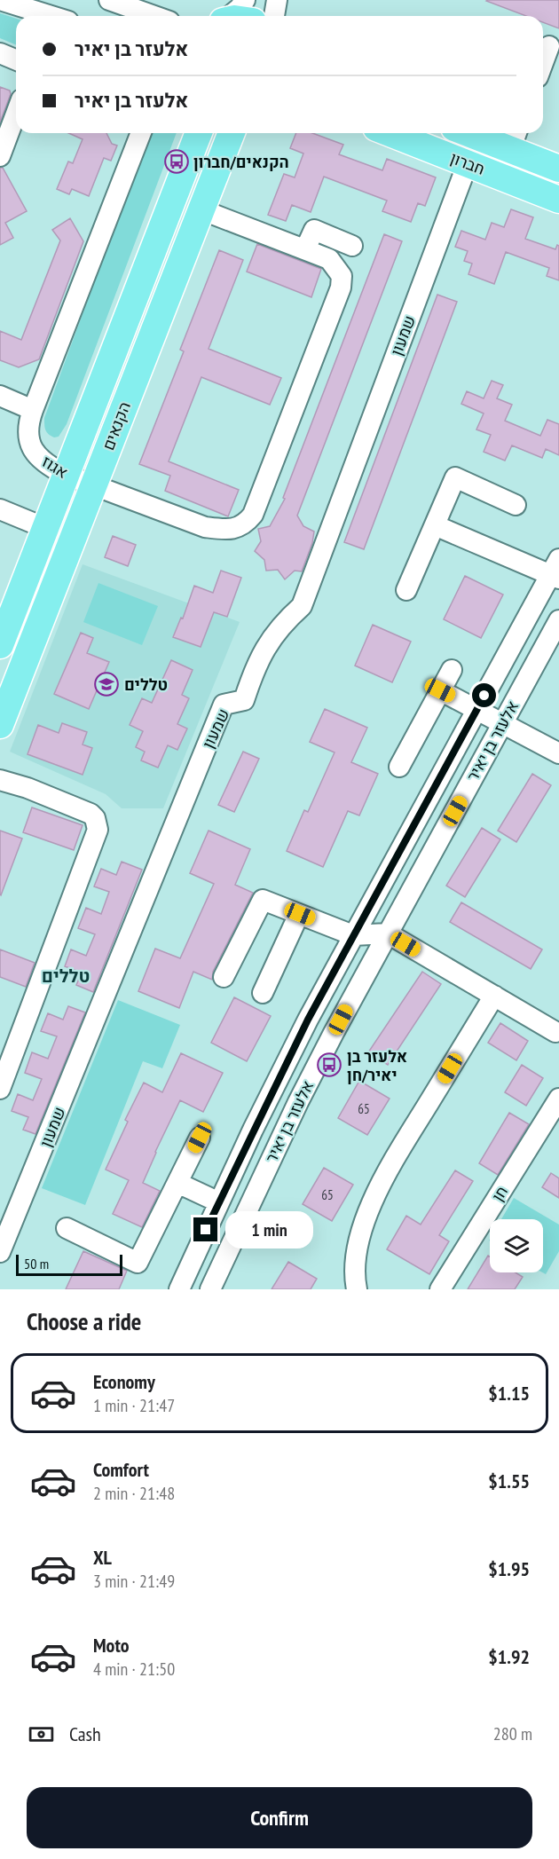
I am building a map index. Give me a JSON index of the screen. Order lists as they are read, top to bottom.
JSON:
{
  "streets": {
    "main road": ["חברון", "הקנאים"],
    "street": [
      "שמעון",
      "אגוז",
      "אלעזר בן יאיר",
      "חן"
    ]
  },
  "crossings": [
    ["חברון", "שמעון"],
    ["הקנאים", "אגוז"]
  ],
  "districts": ["טללים"],
  "places": {
    "bus stop": ["הקנאים/חברון", "אלעזר בן יאיר/חן"],
    "school or university": ["טללים"]
  },
  "house_numbers": ["65", "65"],
  "scale_bar": "50 m",
  "page": {
    "banner": ["אלעזר בן יאיר", "אלעזר בן יאיר"],
    "bubble": "1 min",
    "scale": "50 m",
    "heading": "Choose a ride",
    "list": [
      {
        "name": "Economy",
        "note": "1 min · 21:47",
        "value": "$1.15"
      },
      {
        "name": "Comfort",
        "note": "2 min · 21:48",
        "value": "$1.55"
      },
      {
        "name": "XL",
        "note": "3 min · 21:49",
        "value": "$1.95"
      },
      {
        "name": "Moto",
        "note": "4 min · 21:50",
        "value": "$1.92"
      }
    ],
    "pay": ["Cash", "280 m"],
    "buttons": "Confirm"
  }
}
